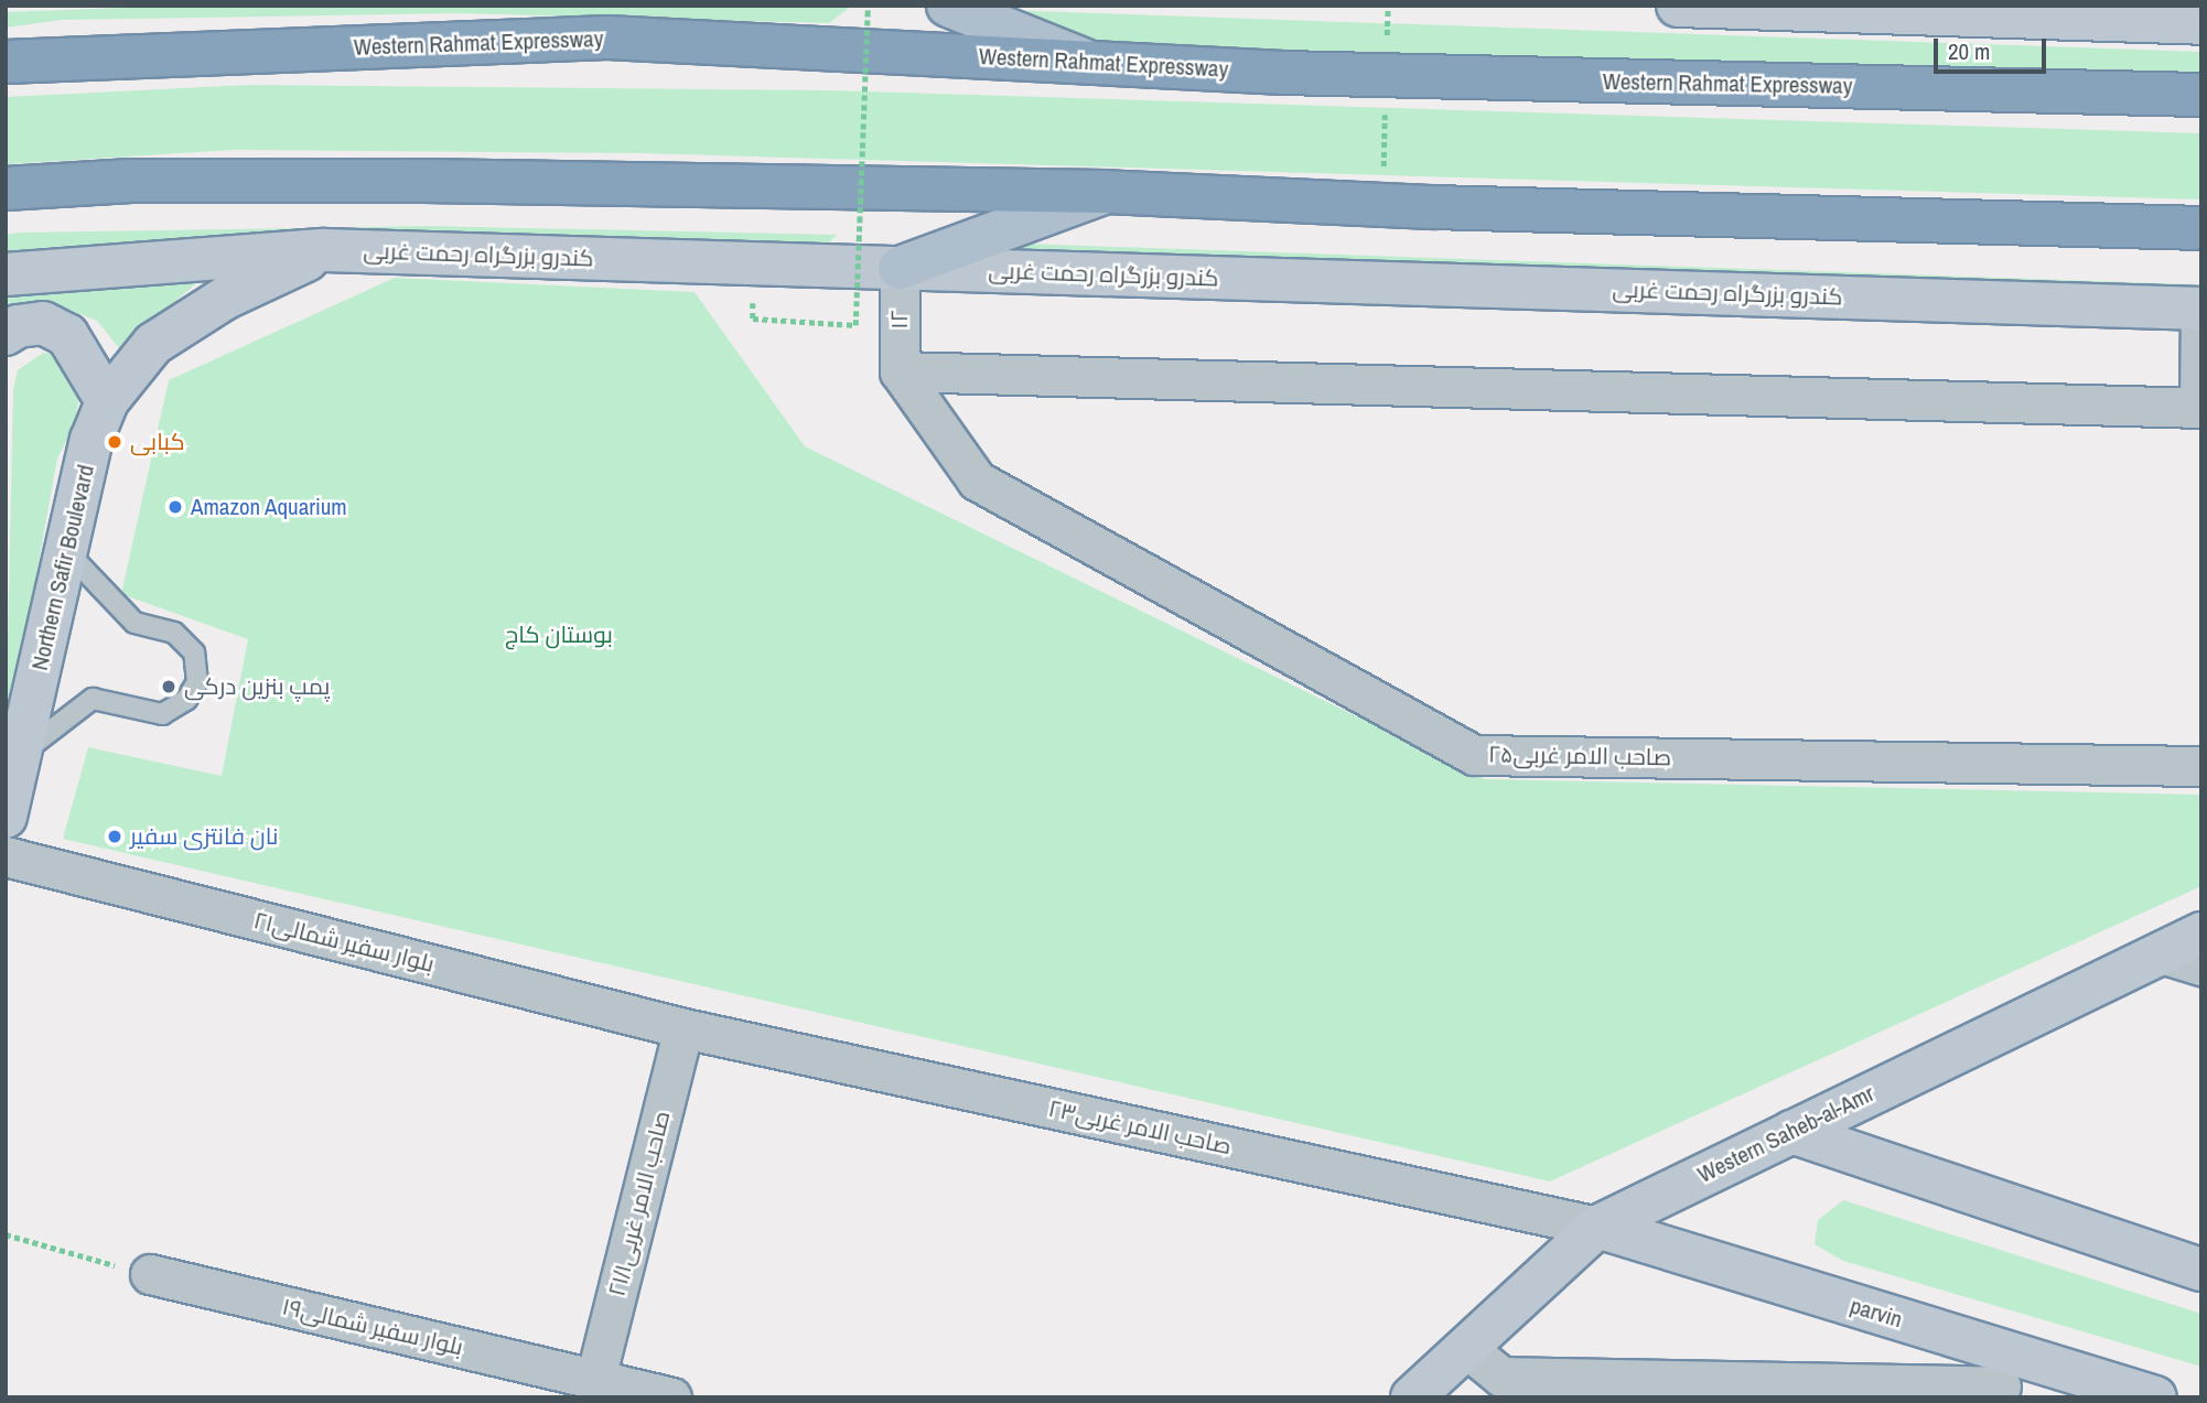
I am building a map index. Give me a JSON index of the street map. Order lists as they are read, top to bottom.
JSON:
{
  "streets": {
    "highway": ["Western Rahmat Expressway"],
    "main road": [
      "کندرو بزرگراه رحمت غربی",
      "Northern Safir Boulevard",
      "Western Saheb-al-Amr",
      "parvin"
    ],
    "street": [
      "۱۲",
      "صاحب الامر غربی۲۵",
      "بلوار سفیر شمالی۲۱",
      "صاحب الامر غربی۲۳",
      "صاحب الامر غربی۲۱/۱",
      "بلوار سفیر شمالی۱۹"
    ]
  },
  "crossings": [
    ["کندرو بزرگراه رحمت غربی", "۱۲"],
    ["کندرو بزرگراه رحمت غربی", "Northern Safir Boulevard"],
    ["۱۲", "صاحب الامر غربی۲۵"],
    ["بلوار سفیر شمالی۲۱", "صاحب الامر غربی۲۳"],
    ["بلوار سفیر شمالی۲۱", "صاحب الامر غربی۲۱/۱"],
    ["صاحب الامر غربی۲۳", "Western Saheb-al-Amr"],
    ["صاحب الامر غربی۲۳", "صاحب الامر غربی۲۱/۱"],
    ["صاحب الامر غربی۲۳", "parvin"],
    ["Western Saheb-al-Amr", "parvin"],
    ["صاحب الامر غربی۲۱/۱", "بلوار سفیر شمالی۱۹"]
  ],
  "parks": ["بوستان کاج"],
  "places": [
    "کبابی",
    "Amazon Aquarium",
    "پمپ بنزین درکی",
    "نان فانتزی سفیر"
  ],
  "scale_bar": "20 m"
}
